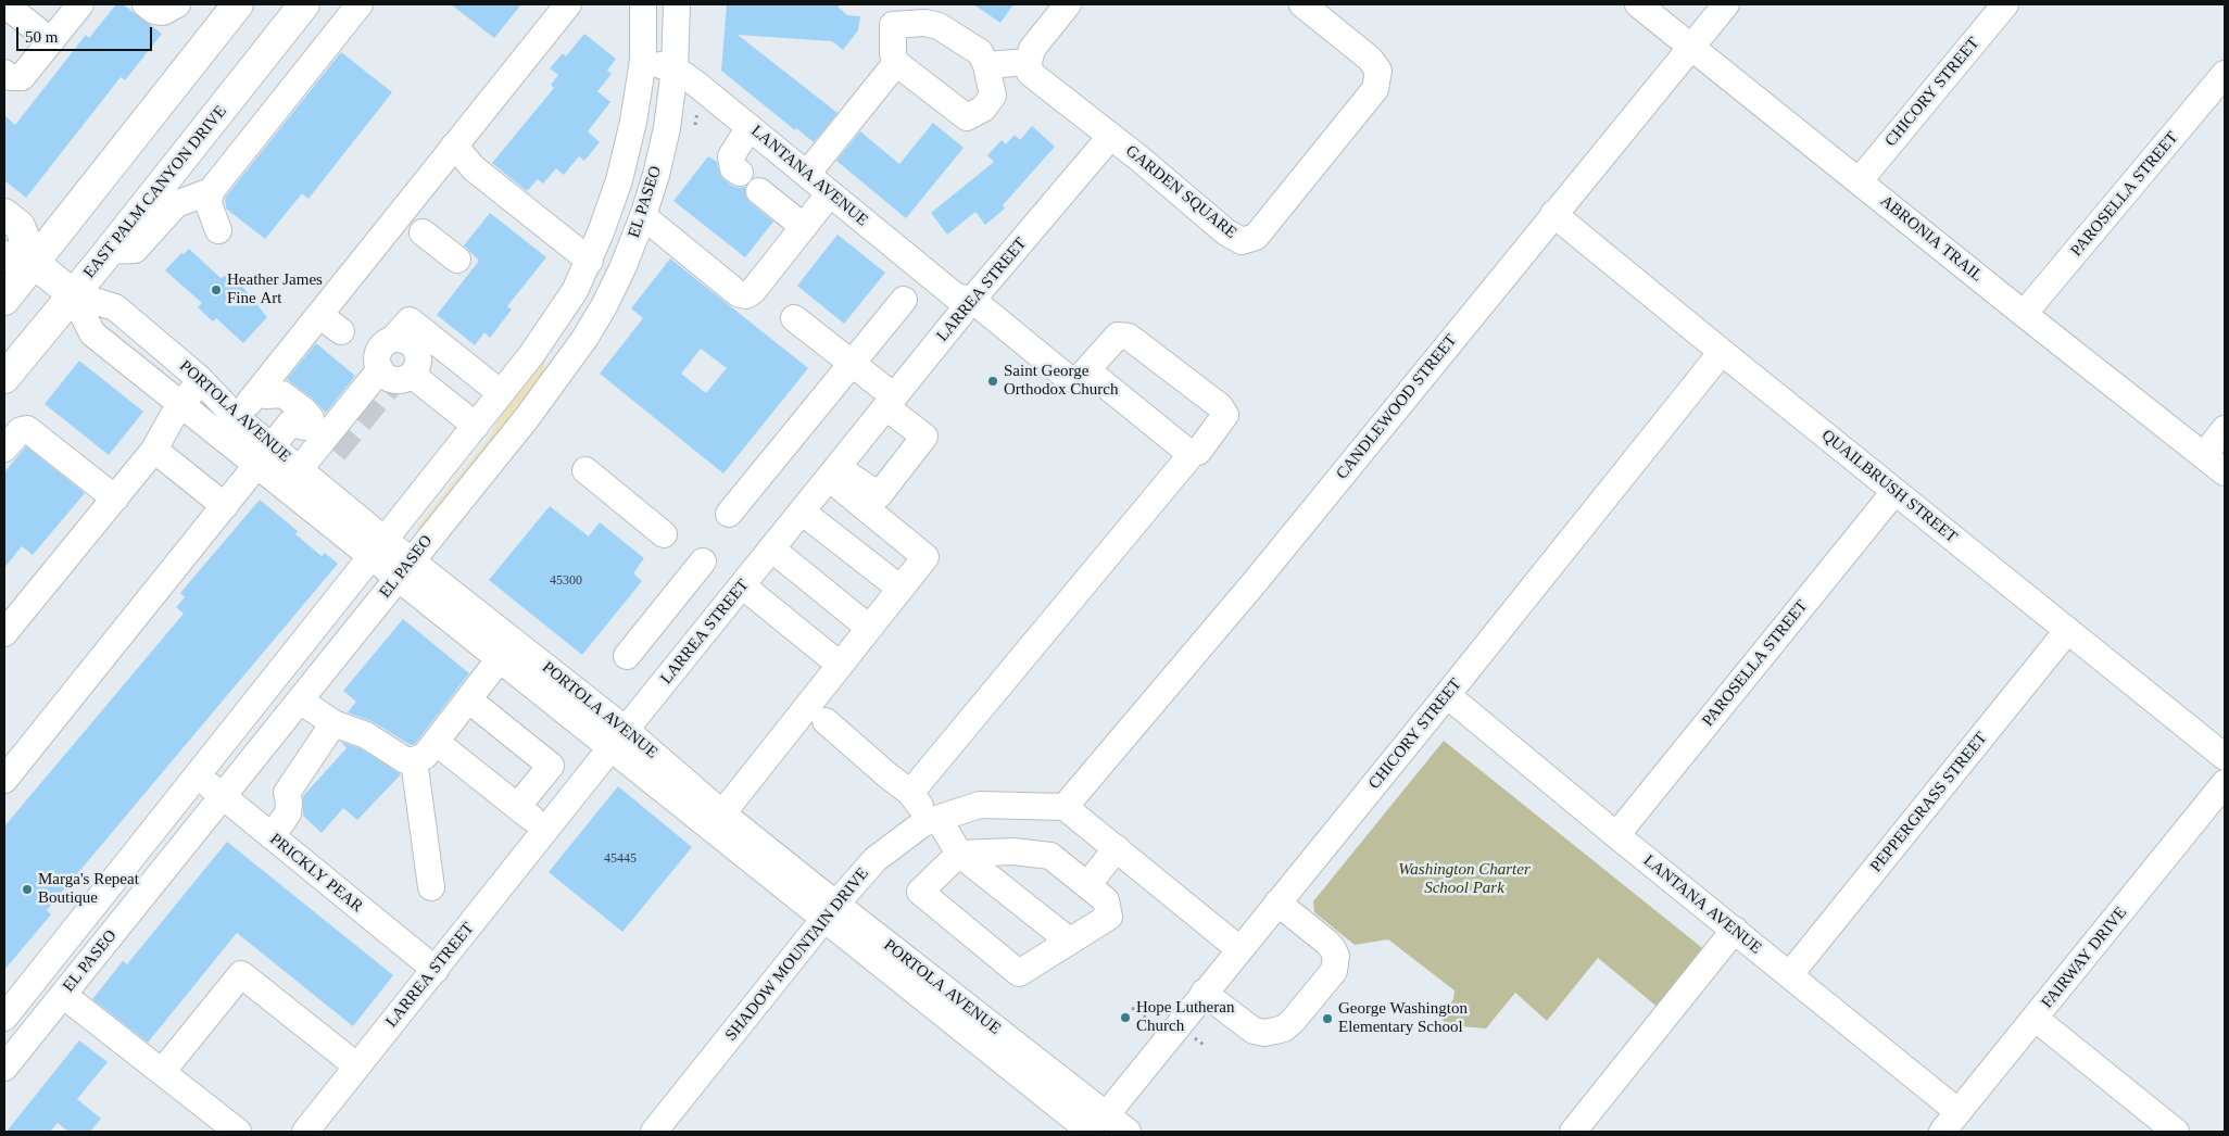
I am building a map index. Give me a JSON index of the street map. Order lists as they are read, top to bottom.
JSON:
{
  "streets": {
    "main road": ["EAST PALM CANYON DRIVE", "PORTOLA AVENUE"],
    "street": [
      "CHICORY STREET",
      "LANTANA AVENUE",
      "GARDEN SQUARE",
      "PAROSELLA STREET",
      "EL PASEO",
      "ABRONIA TRAIL",
      "LARREA STREET",
      "CANDLEWOOD STREET",
      "QUAILBRUSH STREET",
      "PEPPERGRASS STREET",
      "PRICKLY PEAR",
      "SHADOW MOUNTAIN DRIVE",
      "FAIRWAY DRIVE"
    ]
  },
  "crossings": [
    ["CHICORY STREET", "LANTANA AVENUE"],
    ["CHICORY STREET", "ABRONIA TRAIL"],
    ["CHICORY STREET", "PORTOLA AVENUE"],
    ["CHICORY STREET", "QUAILBRUSH STREET"],
    ["LANTANA AVENUE", "PAROSELLA STREET"],
    ["LANTANA AVENUE", "EL PASEO"],
    ["LANTANA AVENUE", "LARREA STREET"],
    ["LANTANA AVENUE", "PEPPERGRASS STREET"],
    ["LANTANA AVENUE", "FAIRWAY DRIVE"],
    ["EAST PALM CANYON DRIVE", "PORTOLA AVENUE"],
    ["GARDEN SQUARE", "LARREA STREET"],
    ["PAROSELLA STREET", "ABRONIA TRAIL"],
    ["PAROSELLA STREET", "QUAILBRUSH STREET"],
    ["EL PASEO", "PORTOLA AVENUE"],
    ["EL PASEO", "PRICKLY PEAR"],
    ["ABRONIA TRAIL", "CANDLEWOOD STREET"],
    ["LARREA STREET", "PORTOLA AVENUE"],
    ["LARREA STREET", "PRICKLY PEAR"],
    ["CANDLEWOOD STREET", "QUAILBRUSH STREET"],
    ["CANDLEWOOD STREET", "SHADOW MOUNTAIN DRIVE"],
    ["PORTOLA AVENUE", "SHADOW MOUNTAIN DRIVE"],
    ["QUAILBRUSH STREET", "PEPPERGRASS STREET"]
  ],
  "parks": ["Washington Charter School Park"],
  "places": [
    "Heather James Fine Art",
    "Saint George Orthodox Church",
    "Marga's Repeat Boutique",
    "Hope Lutheran Church",
    "George Washington Elementary School"
  ],
  "house_numbers": ["45300", "45445"],
  "scale_bar": "50 m"
}
